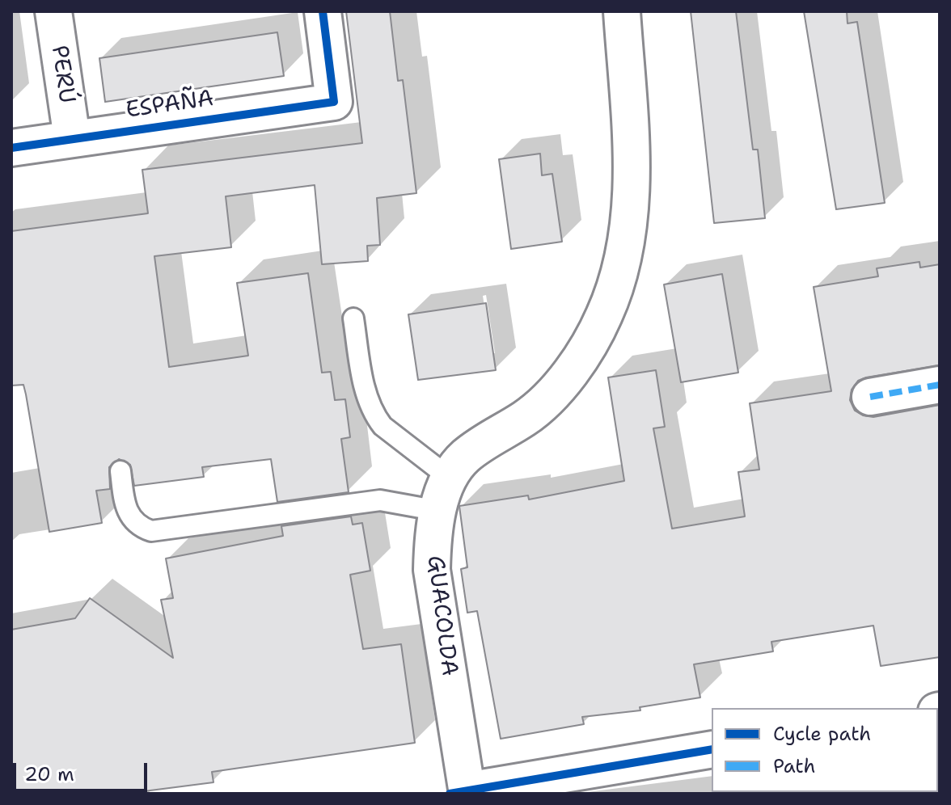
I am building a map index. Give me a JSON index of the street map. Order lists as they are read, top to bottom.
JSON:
{
  "streets": {
    "street": ["PERÚ", "ESPAÑA", "GUACOLDA"]
  },
  "crossings": [
    ["PERÚ", "ESPAÑA"]
  ],
  "legend": ["Cycle path", "Path"],
  "scale_bar": "20 m"
}
